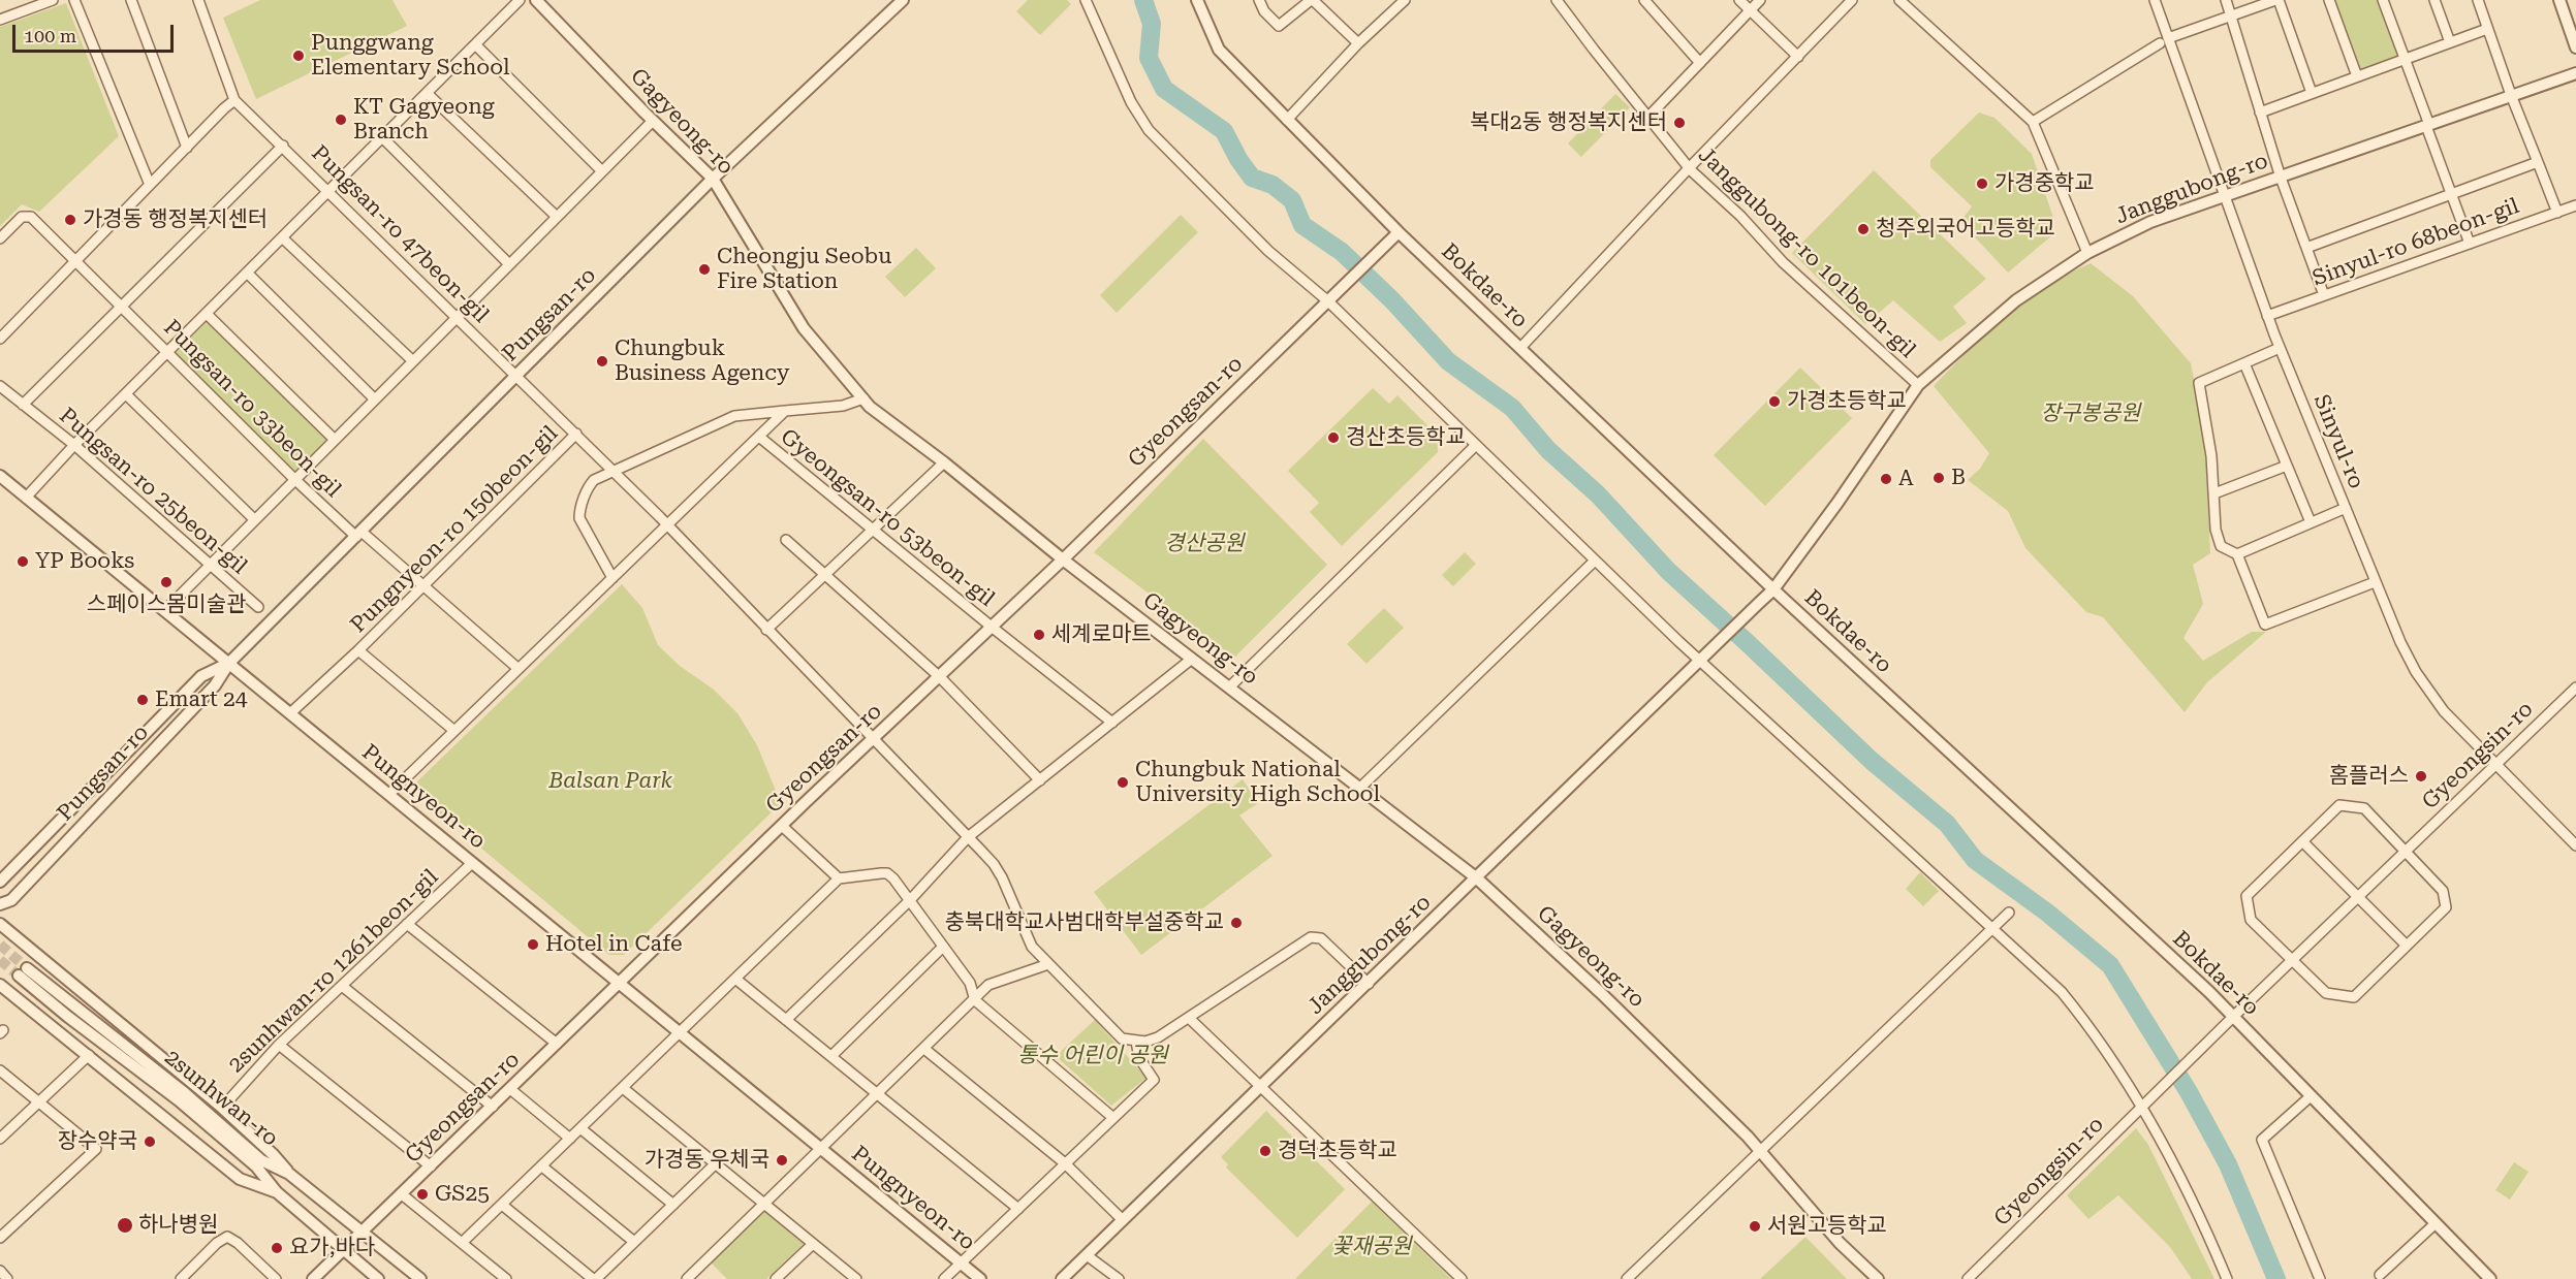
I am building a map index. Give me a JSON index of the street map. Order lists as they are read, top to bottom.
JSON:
{
  "streets": {
    "street": [
      "Gagyeong-ro",
      "Janggubong-ro",
      "Pungsan-ro 47beon-gil",
      "Sinyul-ro 68beon-gil",
      "Janggubong-ro 101beon-gil",
      "Bokdae-ro",
      "Pungsan-ro",
      "Pungsan-ro 33beon-gil",
      "Gyeongsan-ro",
      "Sinyul-ro",
      "Pungsan-ro 25beon-gil",
      "Gyeongsan-ro 53beon-gil",
      "Pungnyeon-ro 150beon-gil",
      "Gyeongsin-ro",
      "Pungnyeon-ro",
      "2sunhwan-ro 1261beon-gil",
      "2sunhwan-ro"
    ]
  },
  "crossings": [
    ["Gagyeong-ro", "Janggubong-ro"],
    ["Gagyeong-ro", "Pungsan-ro"],
    ["Gagyeong-ro", "Gyeongsan-ro"],
    ["Janggubong-ro", "Janggubong-ro 101beon-gil"],
    ["Janggubong-ro", "Bokdae-ro"],
    ["Janggubong-ro", "Sinyul-ro"],
    ["Pungsan-ro 47beon-gil", "Pungsan-ro"],
    ["Pungsan-ro 47beon-gil", "Pungsan-ro 33beon-gil"],
    ["Pungsan-ro 47beon-gil", "Gyeongsan-ro"],
    ["Pungsan-ro 47beon-gil", "Pungsan-ro 25beon-gil"],
    ["Pungsan-ro 47beon-gil", "Pungnyeon-ro 150beon-gil"],
    ["Sinyul-ro 68beon-gil", "Sinyul-ro"],
    ["Bokdae-ro", "Gyeongsan-ro"],
    ["Bokdae-ro", "Gyeongsin-ro"],
    ["Pungsan-ro", "Pungsan-ro 33beon-gil"],
    ["Pungsan-ro", "Pungnyeon-ro"],
    ["Pungsan-ro 33beon-gil", "Pungsan-ro 25beon-gil"],
    ["Pungsan-ro 33beon-gil", "Pungnyeon-ro 150beon-gil"],
    ["Gyeongsan-ro", "Gyeongsan-ro 53beon-gil"],
    ["Gyeongsan-ro", "Pungnyeon-ro"],
    ["Gyeongsan-ro", "2sunhwan-ro"],
    ["Sinyul-ro", "Gyeongsin-ro"],
    ["Pungnyeon-ro 150beon-gil", "Pungnyeon-ro"],
    ["Pungnyeon-ro", "2sunhwan-ro 1261beon-gil"]
  ],
  "parks": [
    "장구봉공원",
    "경산공원",
    "Balsan Park",
    "통수 어린이 공원",
    "꽃재공원"
  ],
  "places": [
    "Punggwang Elementary School",
    "KT Gagyeong Branch",
    "복대2동 행정복지센터",
    "가경중학교",
    "가경동 행정복지센터",
    "청주외국어고등학교",
    "Cheongju Seobu Fire Station",
    "Chungbuk Business Agency",
    "가경초등학교",
    "경산초등학교",
    "B",
    "A",
    "YP Books",
    "스페이스몸미술관",
    "세계로마트",
    "Emart 24",
    "홈플러스",
    "Chungbuk National University High School",
    "충북대학교사범대학부설중학교",
    "Hotel in Cafe",
    "장수약국",
    "경덕초등학교",
    "가경동 우체국",
    "GS25",
    "하나병원",
    "서원고등학교",
    "요가,바다"
  ],
  "scale_bar": "100 m"
}
